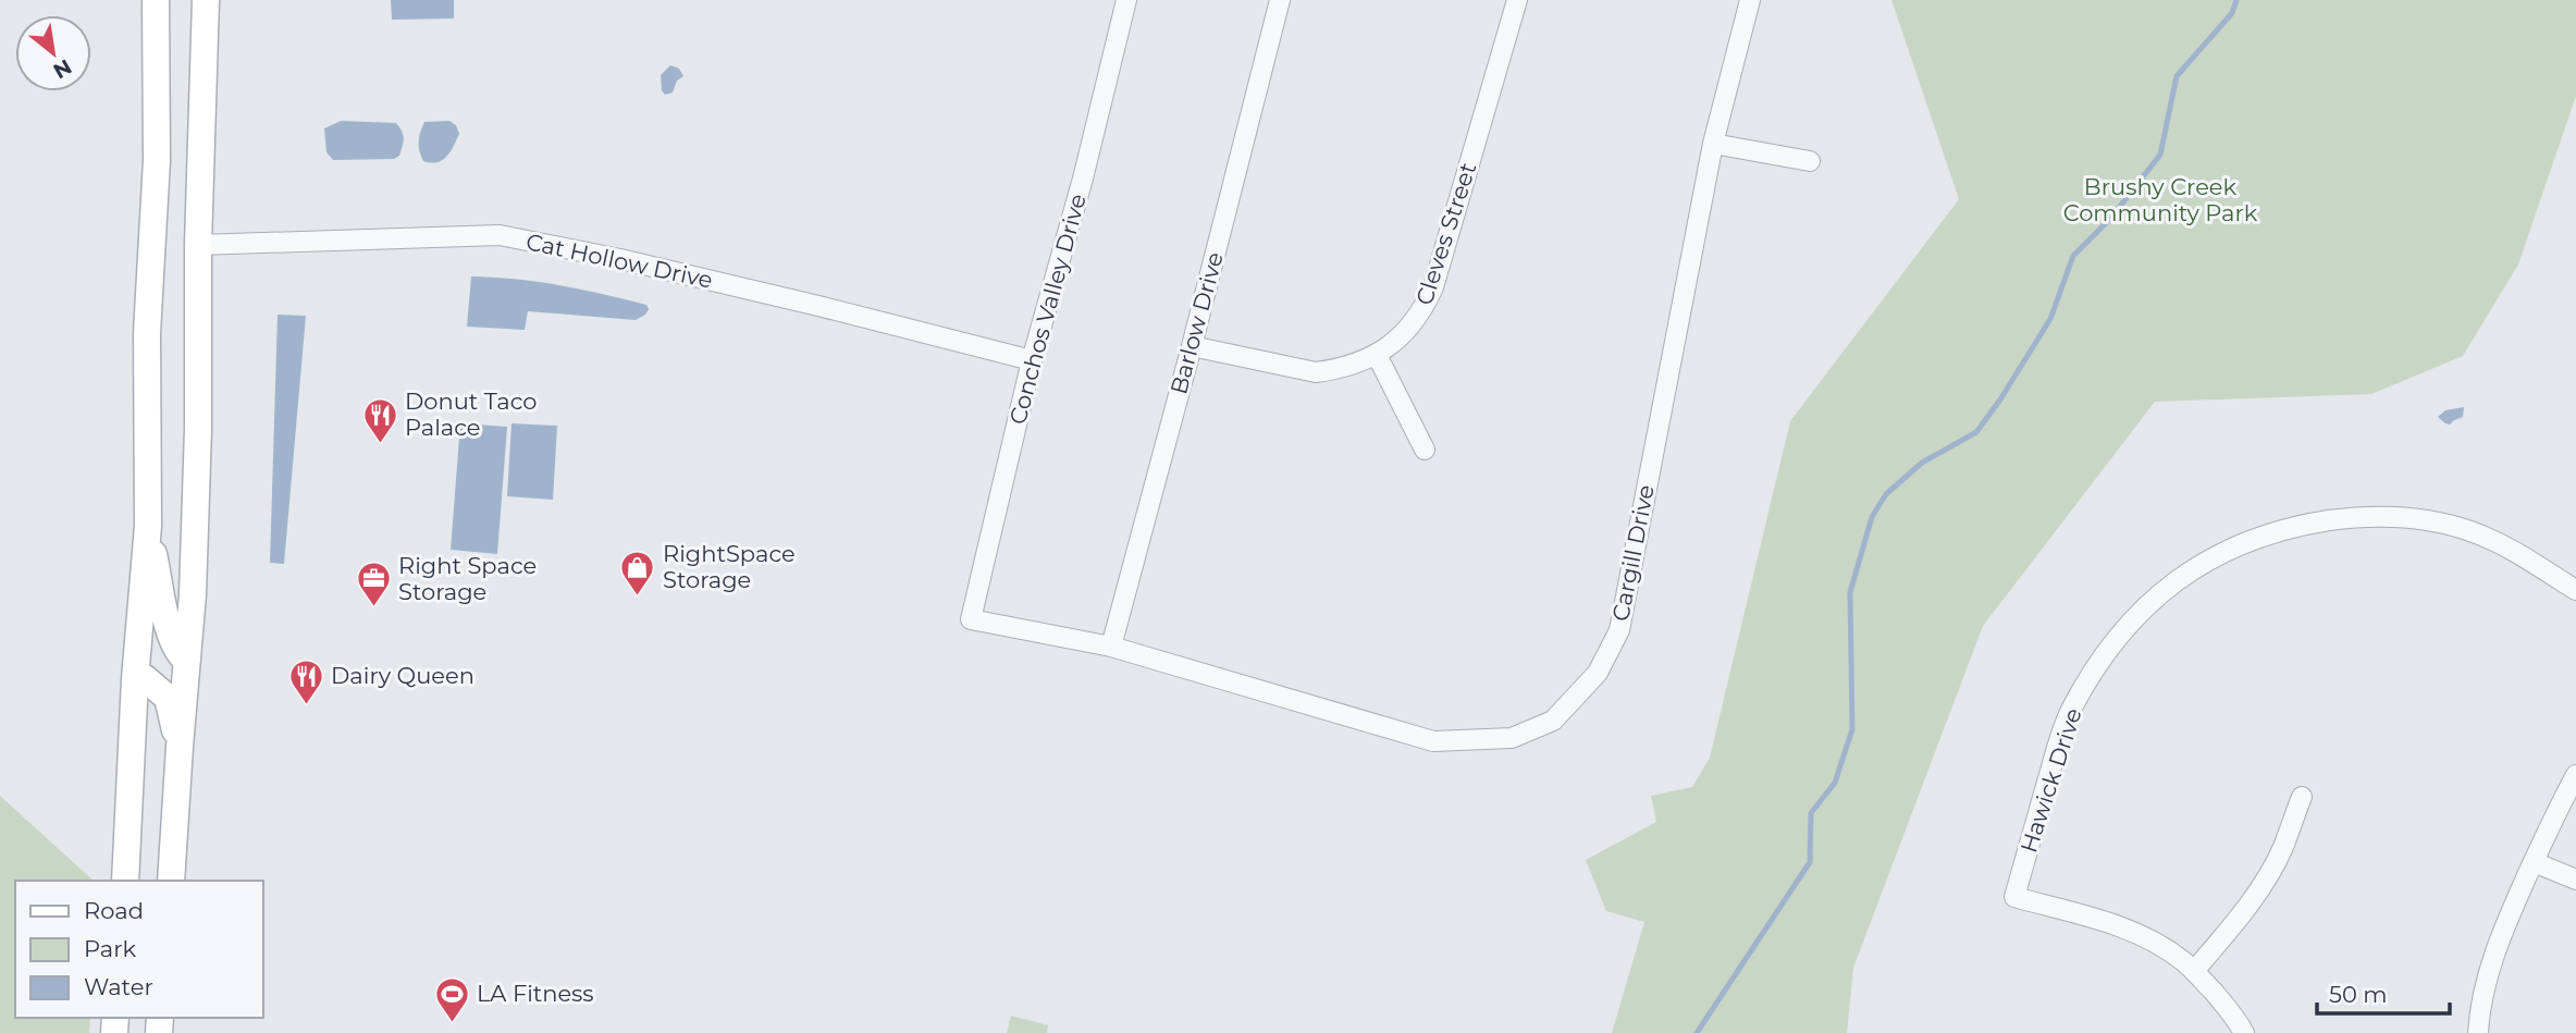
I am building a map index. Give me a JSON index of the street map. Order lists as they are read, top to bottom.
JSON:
{
  "streets": {
    "street": [
      "Cleves Street",
      "Cat Hollow Drive",
      "Conchos Valley Drive",
      "Barlow Drive",
      "Cargill Drive",
      "Hawick Drive"
    ]
  },
  "crossings": [
    ["Cleves Street", "Barlow Drive"],
    ["Cat Hollow Drive", "Conchos Valley Drive"],
    ["Conchos Valley Drive", "Cargill Drive"],
    ["Barlow Drive", "Cargill Drive"]
  ],
  "parks": ["Brushy Creek Community Park"],
  "places": {
    "restaurant": ["Donut Taco Palace", "Dairy Queen"],
    "shop": ["RightSpace Storage"],
    "office": ["Right Space Storage"],
    "sports": ["LA Fitness"]
  },
  "legend": ["Road", "Park", "Water"],
  "scale_bar": "50 m",
  "north": "bottom right"
}
